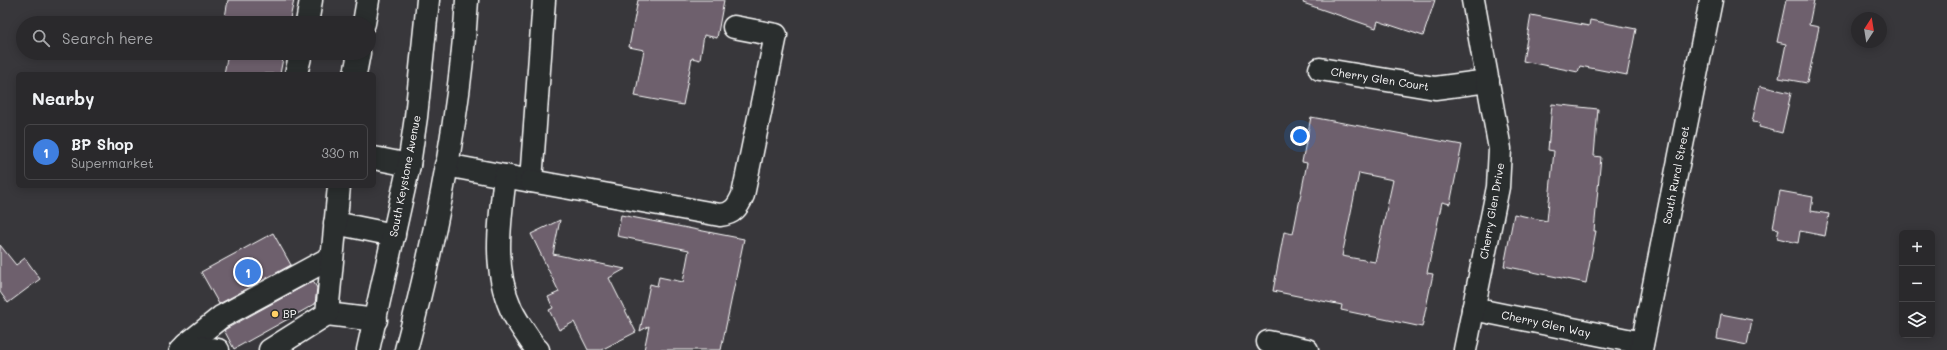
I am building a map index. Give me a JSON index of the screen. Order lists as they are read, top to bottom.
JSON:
{
  "streets": {
    "street": [
      "Cherry Glen Court",
      "South Rural Street",
      "South Keystone Avenue",
      "Cherry Glen Drive",
      "Cherry Glen Way"
    ]
  },
  "crossings": [
    ["Cherry Glen Court", "Cherry Glen Drive"],
    ["South Rural Street", "Cherry Glen Way"],
    ["Cherry Glen Drive", "Cherry Glen Way"]
  ],
  "places": ["BP"],
  "north": "top",
  "page": {
    "search": "Search here",
    "heading": "Nearby",
    "list": [
      {
        "mark": "1",
        "name": "BP Shop",
        "note": "Supermarket",
        "value": "330 m"
      }
    ],
    "map_buttons": ["+", "−"],
    "pins": "1"
  }
}
